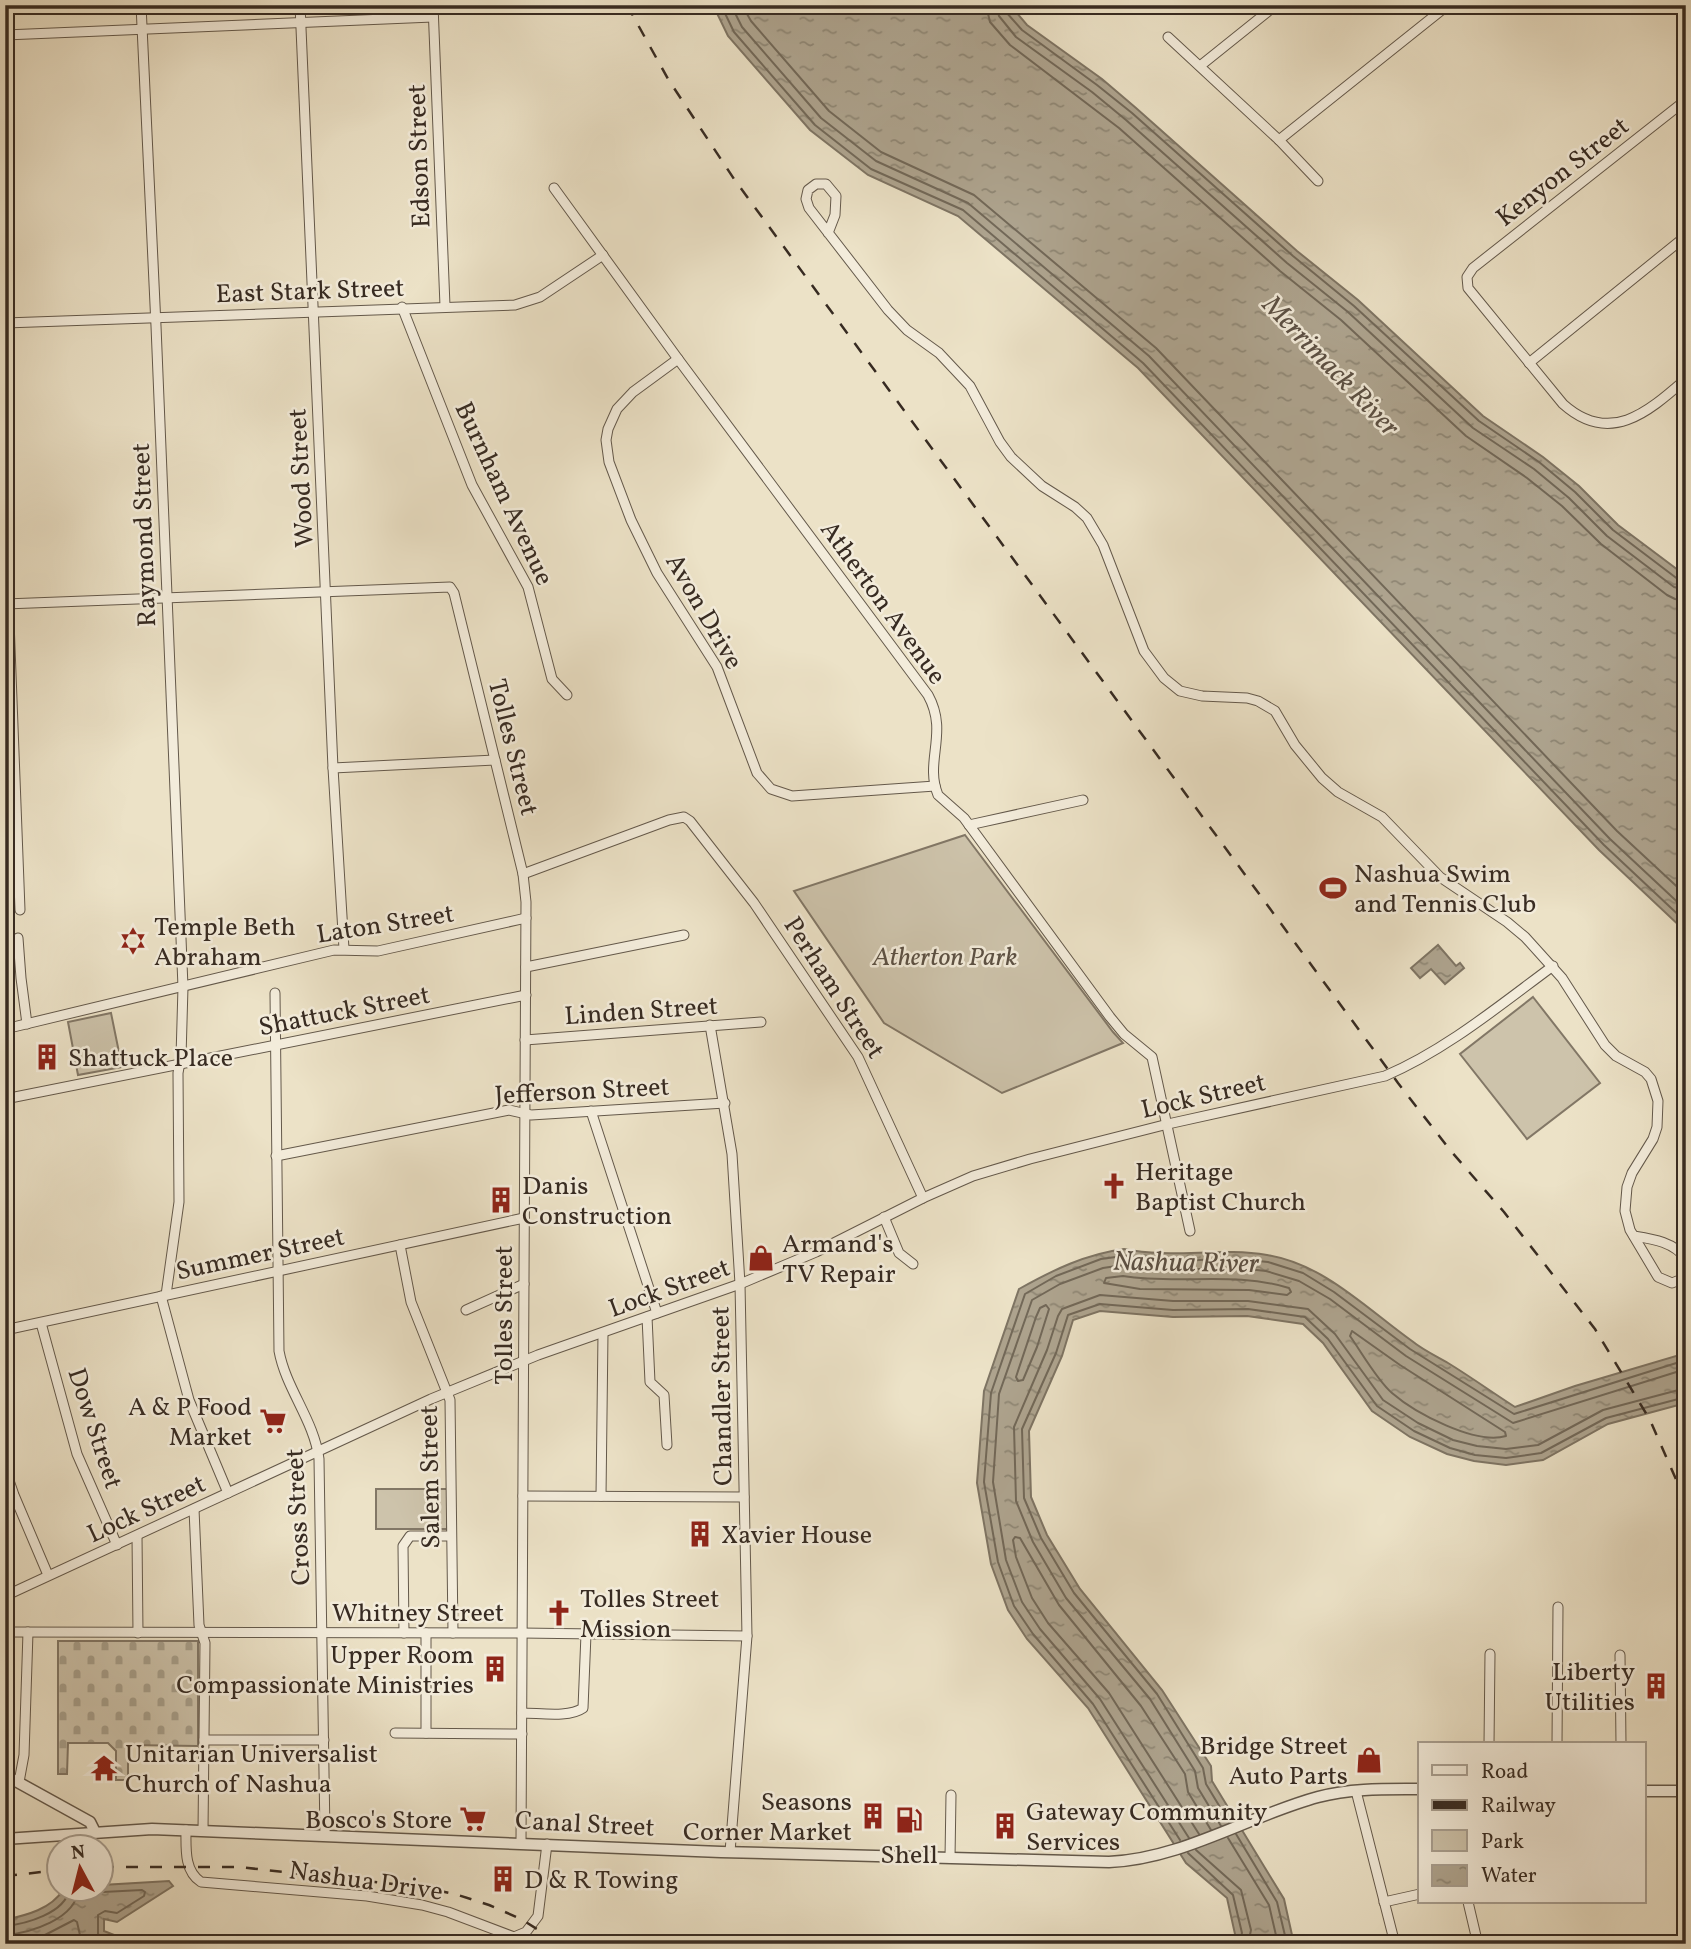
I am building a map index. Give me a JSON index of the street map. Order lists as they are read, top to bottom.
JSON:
{
  "streets": {
    "street": [
      "Edson Street",
      "Kenyon Street",
      "East Stark Street",
      "Wood Street",
      "Burnham Avenue",
      "Raymond Street",
      "Atherton Avenue",
      "Avon Drive",
      "Tolles Street",
      "Laton Street",
      "Perham Street",
      "Shattuck Street",
      "Linden Street",
      "Jefferson Street",
      "Lock Street",
      "Summer Street",
      "Chandler Street",
      "Dow Street",
      "Salem Street",
      "Cross Street",
      "Whitney Street",
      "Canal Street",
      "Nashua Drive"
    ]
  },
  "crossings": [
    ["Edson Street", "East Stark Street"],
    ["East Stark Street", "Wood Street"],
    ["East Stark Street", "Burnham Avenue"],
    ["East Stark Street", "Raymond Street"],
    ["East Stark Street", "Atherton Avenue"],
    ["Wood Street", "Tolles Street"],
    ["Wood Street", "Laton Street"],
    ["Raymond Street", "Laton Street"],
    ["Raymond Street", "Shattuck Street"],
    ["Raymond Street", "Summer Street"],
    ["Atherton Avenue", "Avon Drive"],
    ["Tolles Street", "Laton Street"],
    ["Tolles Street", "Perham Street"],
    ["Tolles Street", "Shattuck Street"],
    ["Tolles Street", "Linden Street"],
    ["Tolles Street", "Jefferson Street"],
    ["Tolles Street", "Lock Street"],
    ["Tolles Street", "Summer Street"],
    ["Tolles Street", "Whitney Street"],
    ["Tolles Street", "Canal Street"],
    ["Perham Street", "Lock Street"],
    ["Shattuck Street", "Cross Street"],
    ["Linden Street", "Chandler Street"],
    ["Jefferson Street", "Chandler Street"],
    ["Jefferson Street", "Cross Street"],
    ["Lock Street", "Chandler Street"],
    ["Lock Street", "Dow Street"],
    ["Lock Street", "Salem Street"],
    ["Lock Street", "Cross Street"],
    ["Summer Street", "Dow Street"],
    ["Summer Street", "Salem Street"],
    ["Summer Street", "Cross Street"],
    ["Chandler Street", "Whitney Street"],
    ["Chandler Street", "Canal Street"],
    ["Salem Street", "Whitney Street"],
    ["Cross Street", "Whitney Street"],
    ["Cross Street", "Canal Street"],
    ["Canal Street", "Nashua Drive"]
  ],
  "water": ["Merrimack River", "Nashua River"],
  "parks": ["Atherton Park"],
  "places": {
    "sports": ["Nashua Swim and Tennis Club"],
    "synagogue": ["Temple Beth Abraham"],
    "building": [
      "Shattuck Place",
      "Danis Construction",
      "Xavier House",
      "Upper Room Compassionate Ministries",
      "Liberty Utilities",
      "Seasons Corner Market",
      "Gateway Community Services",
      "D & R Towing"
    ],
    "church": ["Heritage Baptist Church", "Tolles Street Mission"],
    "shop": ["Armand's TV Repair", "Bridge Street Auto Parts"],
    "supermarket": ["A & P Food Market", "Bosco's Store"],
    "temple": ["Unitarian Universalist Church of Nashua"],
    "fuel station": ["Shell"]
  },
  "legend": [
    "Road",
    "Railway",
    "Park",
    "Water"
  ],
  "north": "top"
}
